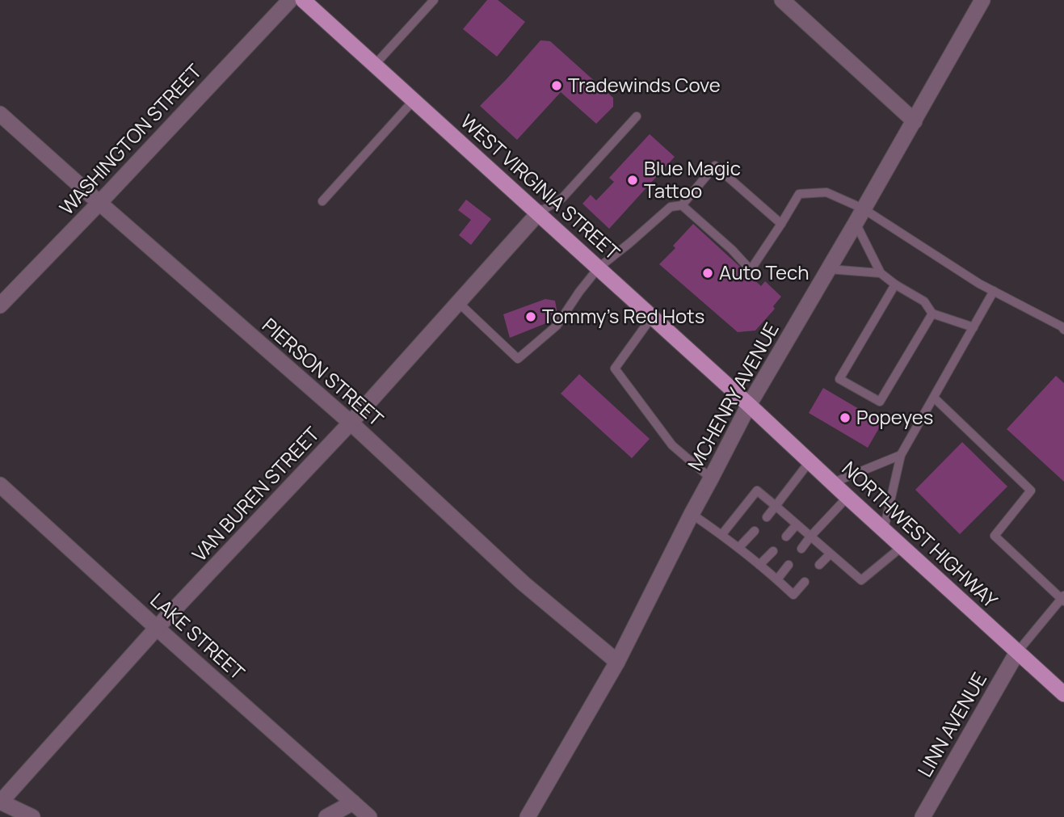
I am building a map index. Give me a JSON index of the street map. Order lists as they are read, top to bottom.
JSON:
{
  "streets": {
    "main road": ["WEST VIRGINIA STREET", "NORTHWEST HIGHWAY"],
    "street": [
      "WASHINGTON STREET",
      "PIERSON STREET",
      "MCHENRY AVENUE",
      "VAN BUREN STREET",
      "LAKE STREET",
      "LINN AVENUE"
    ]
  },
  "crossings": [
    ["WASHINGTON STREET", "PIERSON STREET"],
    ["WEST VIRGINIA STREET", "MCHENRY AVENUE"],
    ["WEST VIRGINIA STREET", "VAN BUREN STREET"],
    ["WEST VIRGINIA STREET", "NORTHWEST HIGHWAY"],
    ["PIERSON STREET", "MCHENRY AVENUE"],
    ["PIERSON STREET", "VAN BUREN STREET"],
    ["MCHENRY AVENUE", "NORTHWEST HIGHWAY"],
    ["VAN BUREN STREET", "LAKE STREET"],
    ["NORTHWEST HIGHWAY", "LINN AVENUE"]
  ],
  "places": [
    "Tradewinds Cove",
    "Blue Magic Tattoo",
    "Auto Tech",
    "Tommy's Red Hots",
    "Popeyes"
  ]
}
